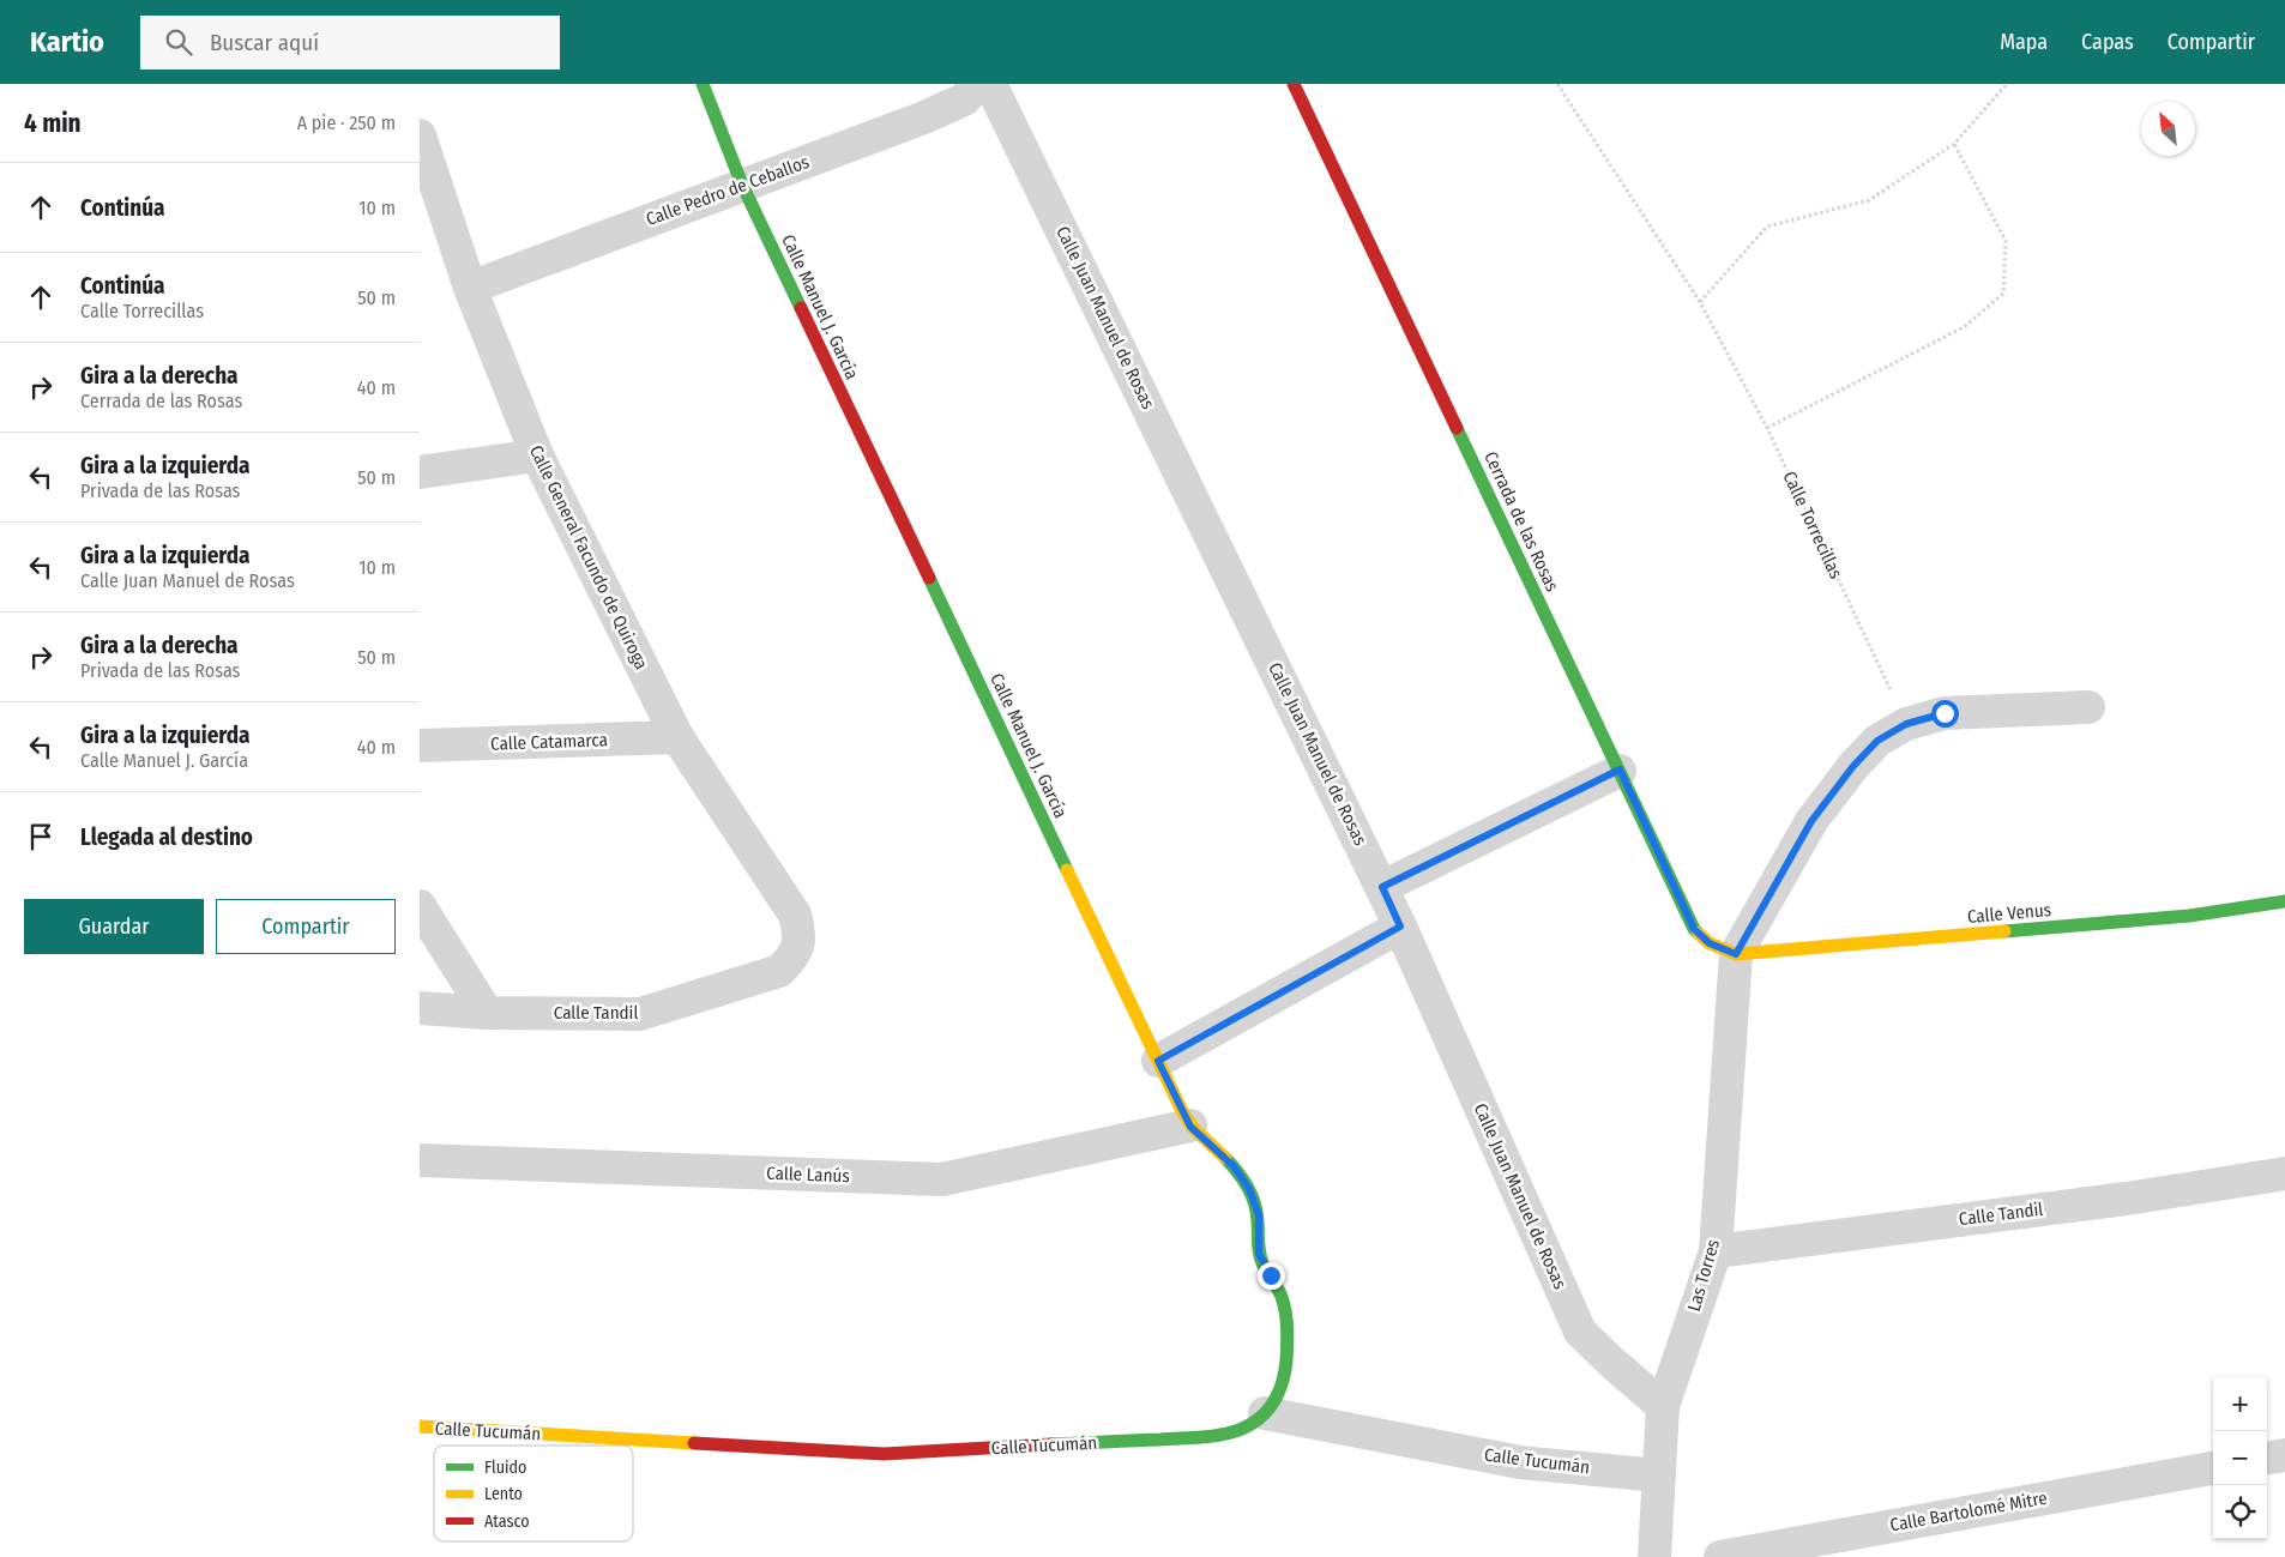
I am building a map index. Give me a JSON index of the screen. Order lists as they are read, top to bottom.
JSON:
{
  "streets": {
    "street": [
      "Calle Pedro de Ceballos",
      "Calle Manuel J. García",
      "Calle Juan Manuel de Rosas",
      "Cerrada de las Rosas",
      "Calle General Facundo de Quiroga",
      "Calle Catamarca",
      "Calle Venus",
      "Calle Tandil",
      "Calle Lanús",
      "Las Torres",
      "Calle Tucumán",
      "Calle Bartolomé Mitre"
    ],
    "path": ["Calle Torrecillas"]
  },
  "crossings": [
    ["Calle Pedro de Ceballos", "Calle Manuel J. García"],
    ["Calle Pedro de Ceballos", "Calle General Facundo de Quiroga"],
    ["Calle Manuel J. García", "Calle Lanús"],
    ["Calle Manuel J. García", "Calle Tucumán"],
    ["Calle Juan Manuel de Rosas", "Las Torres"],
    ["Cerrada de las Rosas", "Calle Venus"],
    ["Cerrada de las Rosas", "Las Torres"],
    ["Calle General Facundo de Quiroga", "Calle Catamarca"],
    ["Calle General Facundo de Quiroga", "Calle Tandil"],
    ["Calle Venus", "Las Torres"],
    ["Calle Tandil", "Las Torres"],
    ["Las Torres", "Calle Tucumán"]
  ],
  "legend": ["Fluido", "Lento", "Atasco"],
  "north": "top left",
  "page": {
    "header": "Kartio",
    "search": "Buscar aquí",
    "nav": ["Mapa", "Capas", "Compartir"],
    "heading": ["4 min", "A pie · 250 m"],
    "list": [
      ["Continúa", "10 m"],
      ["Continúa", "Calle Torrecillas", "50 m"],
      ["Gira a la derecha", "Cerrada de las Rosas", "40 m"],
      ["Gira a la izquierda", "Privada de las Rosas", "50 m"],
      ["Gira a la izquierda", "Calle Juan Manuel de Rosas", "10 m"],
      ["Gira a la derecha", "Privada de las Rosas", "50 m"],
      ["Gira a la izquierda", "Calle Manuel J. García", "40 m"],
      "Llegada al destino"
    ],
    "buttons": ["Guardar", "Compartir"],
    "map_buttons": ["+", "−"]
  }
}
